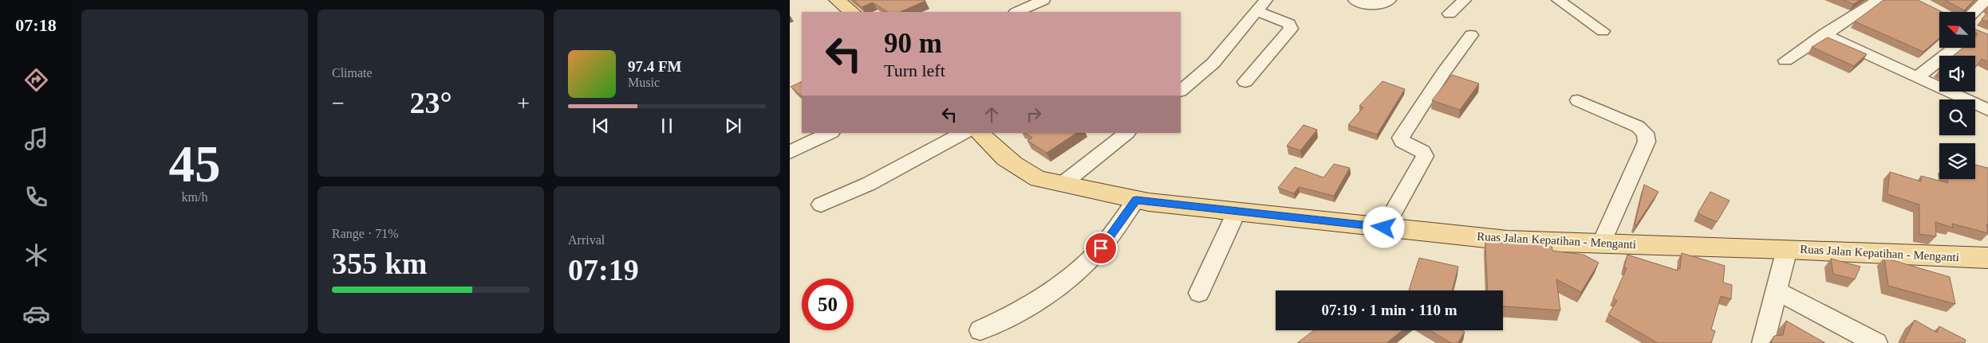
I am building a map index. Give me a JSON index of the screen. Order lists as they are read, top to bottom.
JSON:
{
  "streets": {
    "main road": ["Ruas Jalan Kepatihan - Menganti"]
  },
  "north": "top left",
  "page": {
    "tabs": "07:18",
    "tile": [
      ["45", "km/h"],
      "Climate",
      ["Range · 71%", "355 km"],
      ["Arrival", "07:19"]
    ],
    "turn": ["90 m", "Turn left"],
    "song": ["97.4 FM", "Music"],
    "heat": ["−", "23°", "+"],
    "limit": "50",
    "trip": "07:19 · 1 min · 110 m"
  }
}
